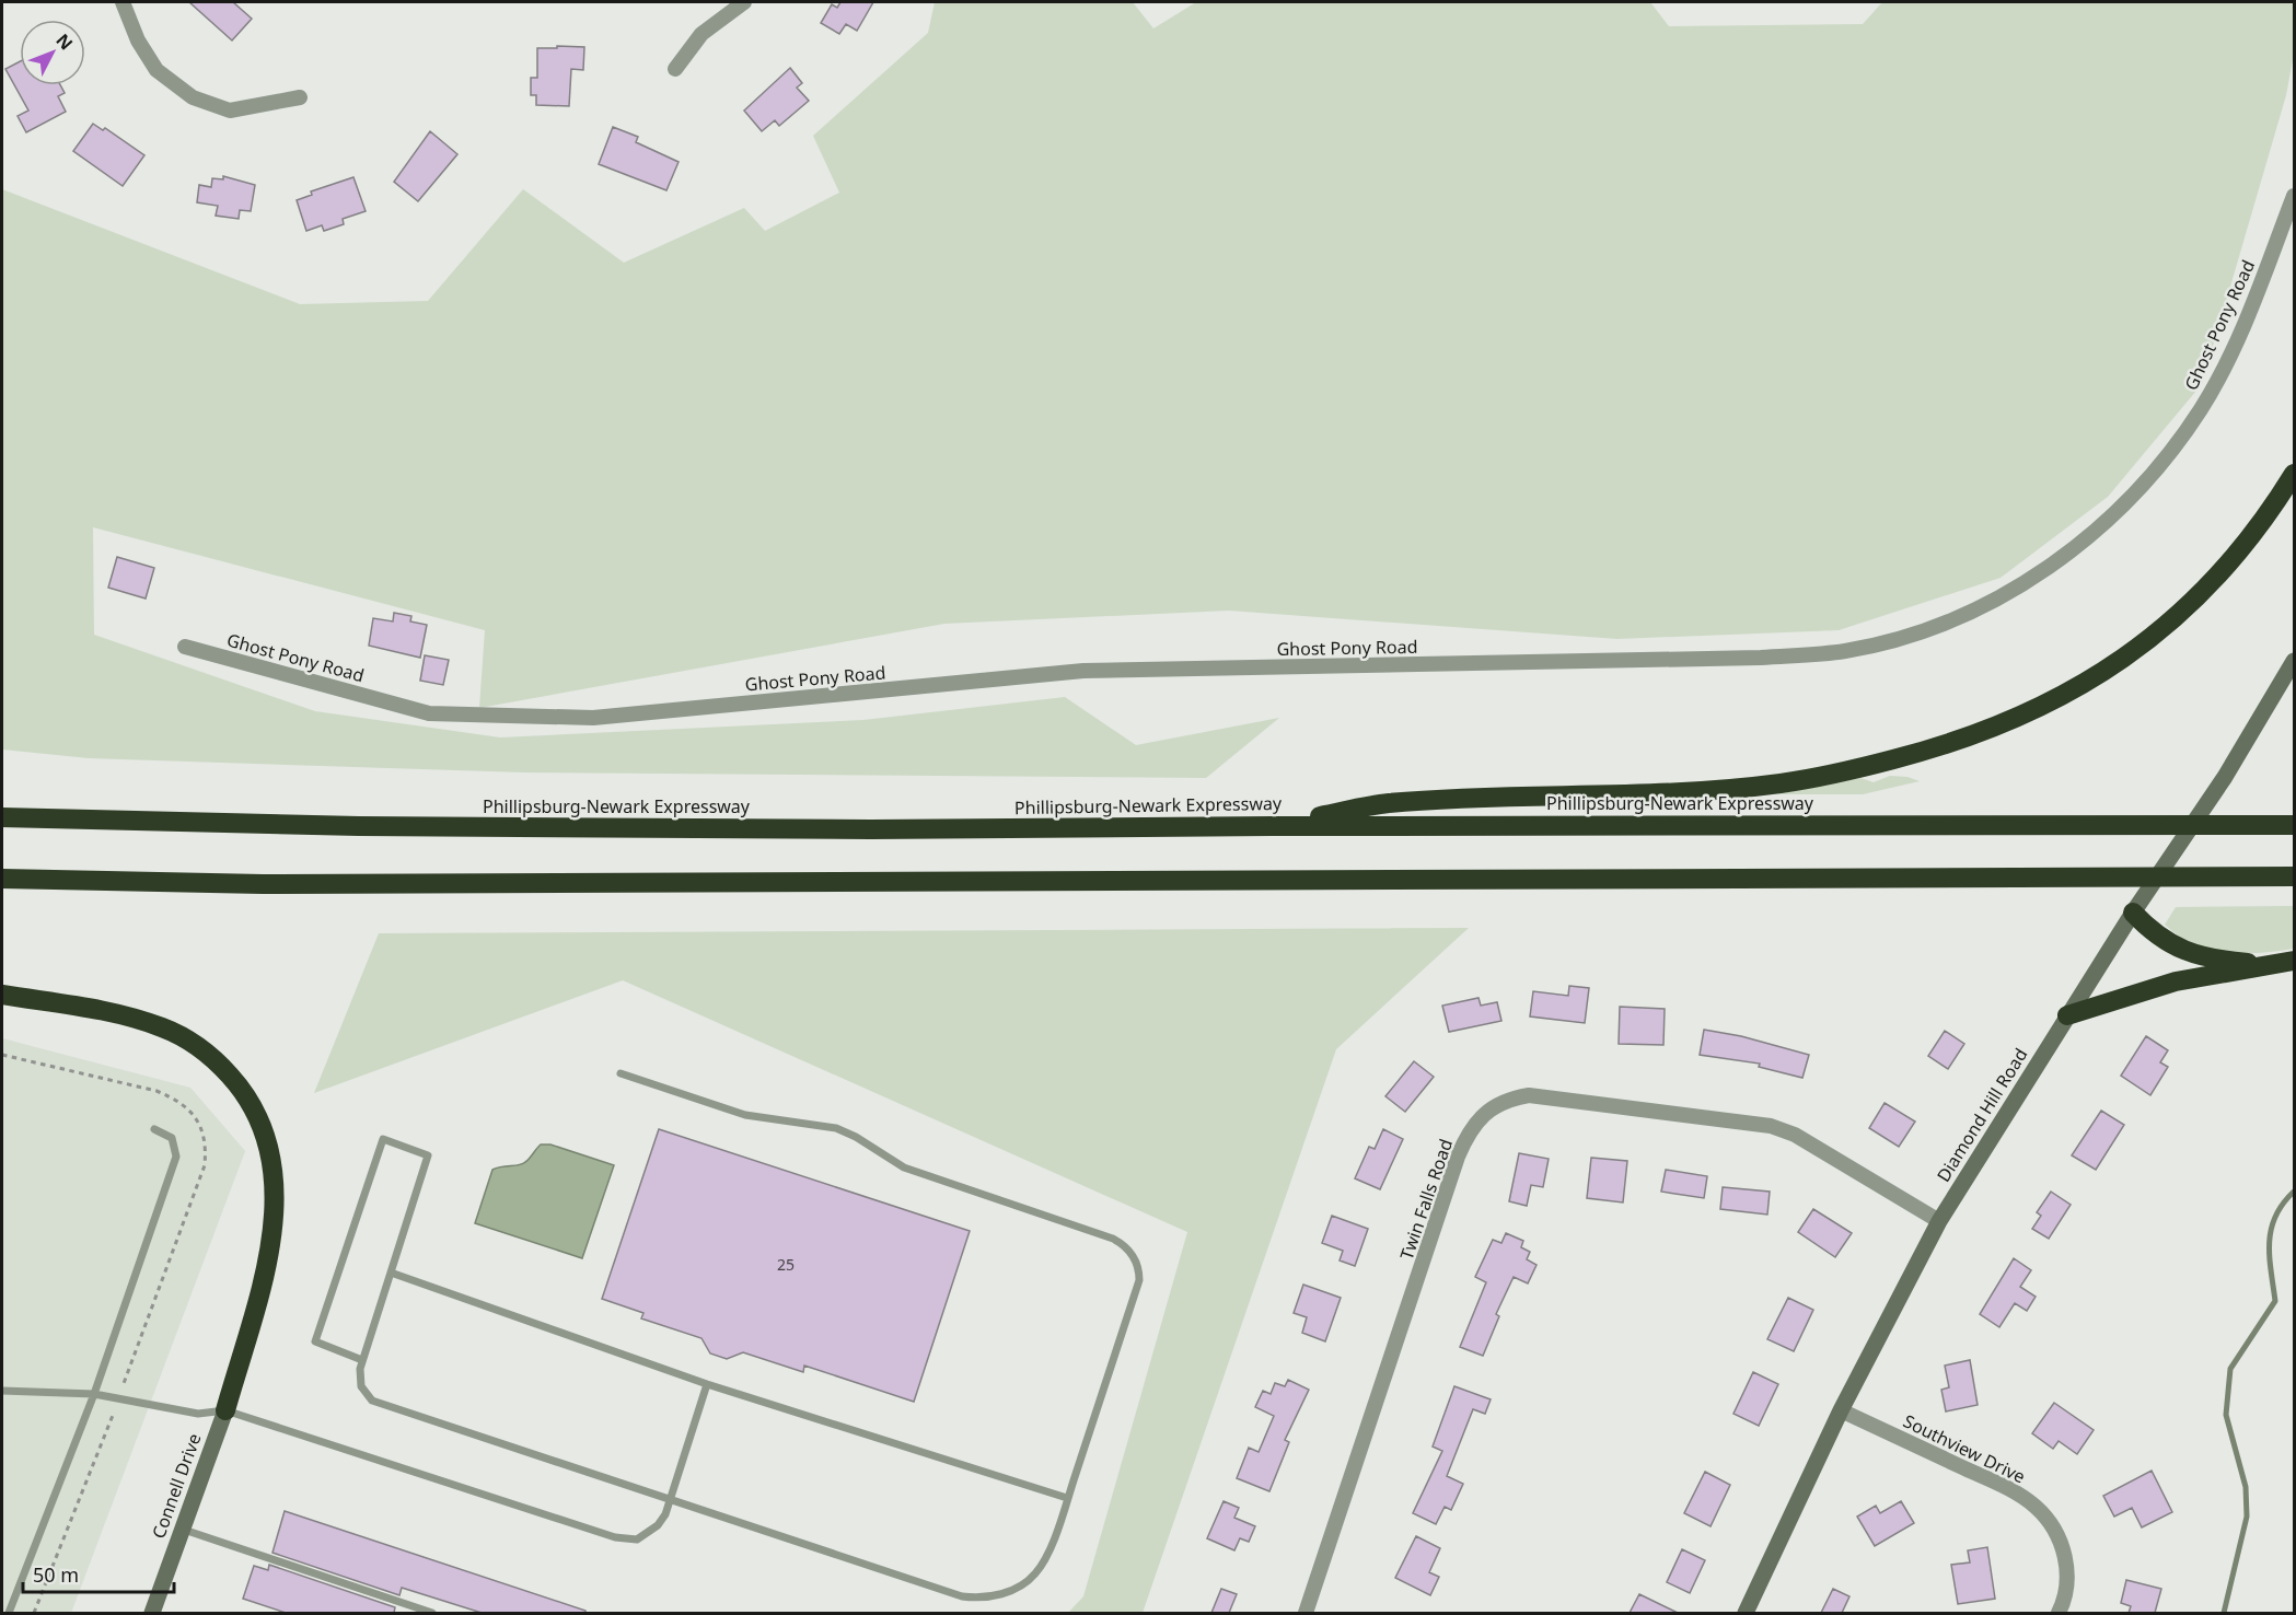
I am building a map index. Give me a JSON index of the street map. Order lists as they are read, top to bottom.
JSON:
{
  "streets": {
    "highway": ["Phillipsburg-Newark Expressway"],
    "main road": ["Diamond Hill Road", "Connell Drive"],
    "street": ["Ghost Pony Road", "Twin Falls Road", "Southview Drive"]
  },
  "crossings": [
    ["Diamond Hill Road", "Twin Falls Road"],
    ["Diamond Hill Road", "Southview Drive"]
  ],
  "house_numbers": ["25"],
  "scale_bar": "50 m",
  "north": "top right"
}
